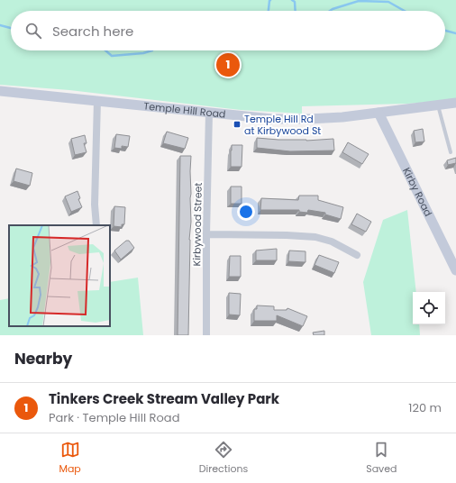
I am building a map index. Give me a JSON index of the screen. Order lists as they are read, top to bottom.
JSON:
{
  "streets": {
    "main road": ["Temple Hill Road", "Kirby Road"],
    "street": ["Kirbywood Street"]
  },
  "crossings": [
    ["Temple Hill Road", "Kirby Road"],
    ["Temple Hill Road", "Kirbywood Street"]
  ],
  "places": {
    "transit": ["Temple Hill Rd at Kirbywood St"]
  },
  "page": {
    "search": "Search here",
    "pins": "1",
    "heading": "Nearby",
    "list": [
      {
        "mark": "1",
        "name": "Tinkers Creek Stream Valley Park",
        "note": "Park · Temple Hill Road",
        "value": "120 m"
      }
    ],
    "nav": ["Map", "Directions", "Saved"]
  }
}
